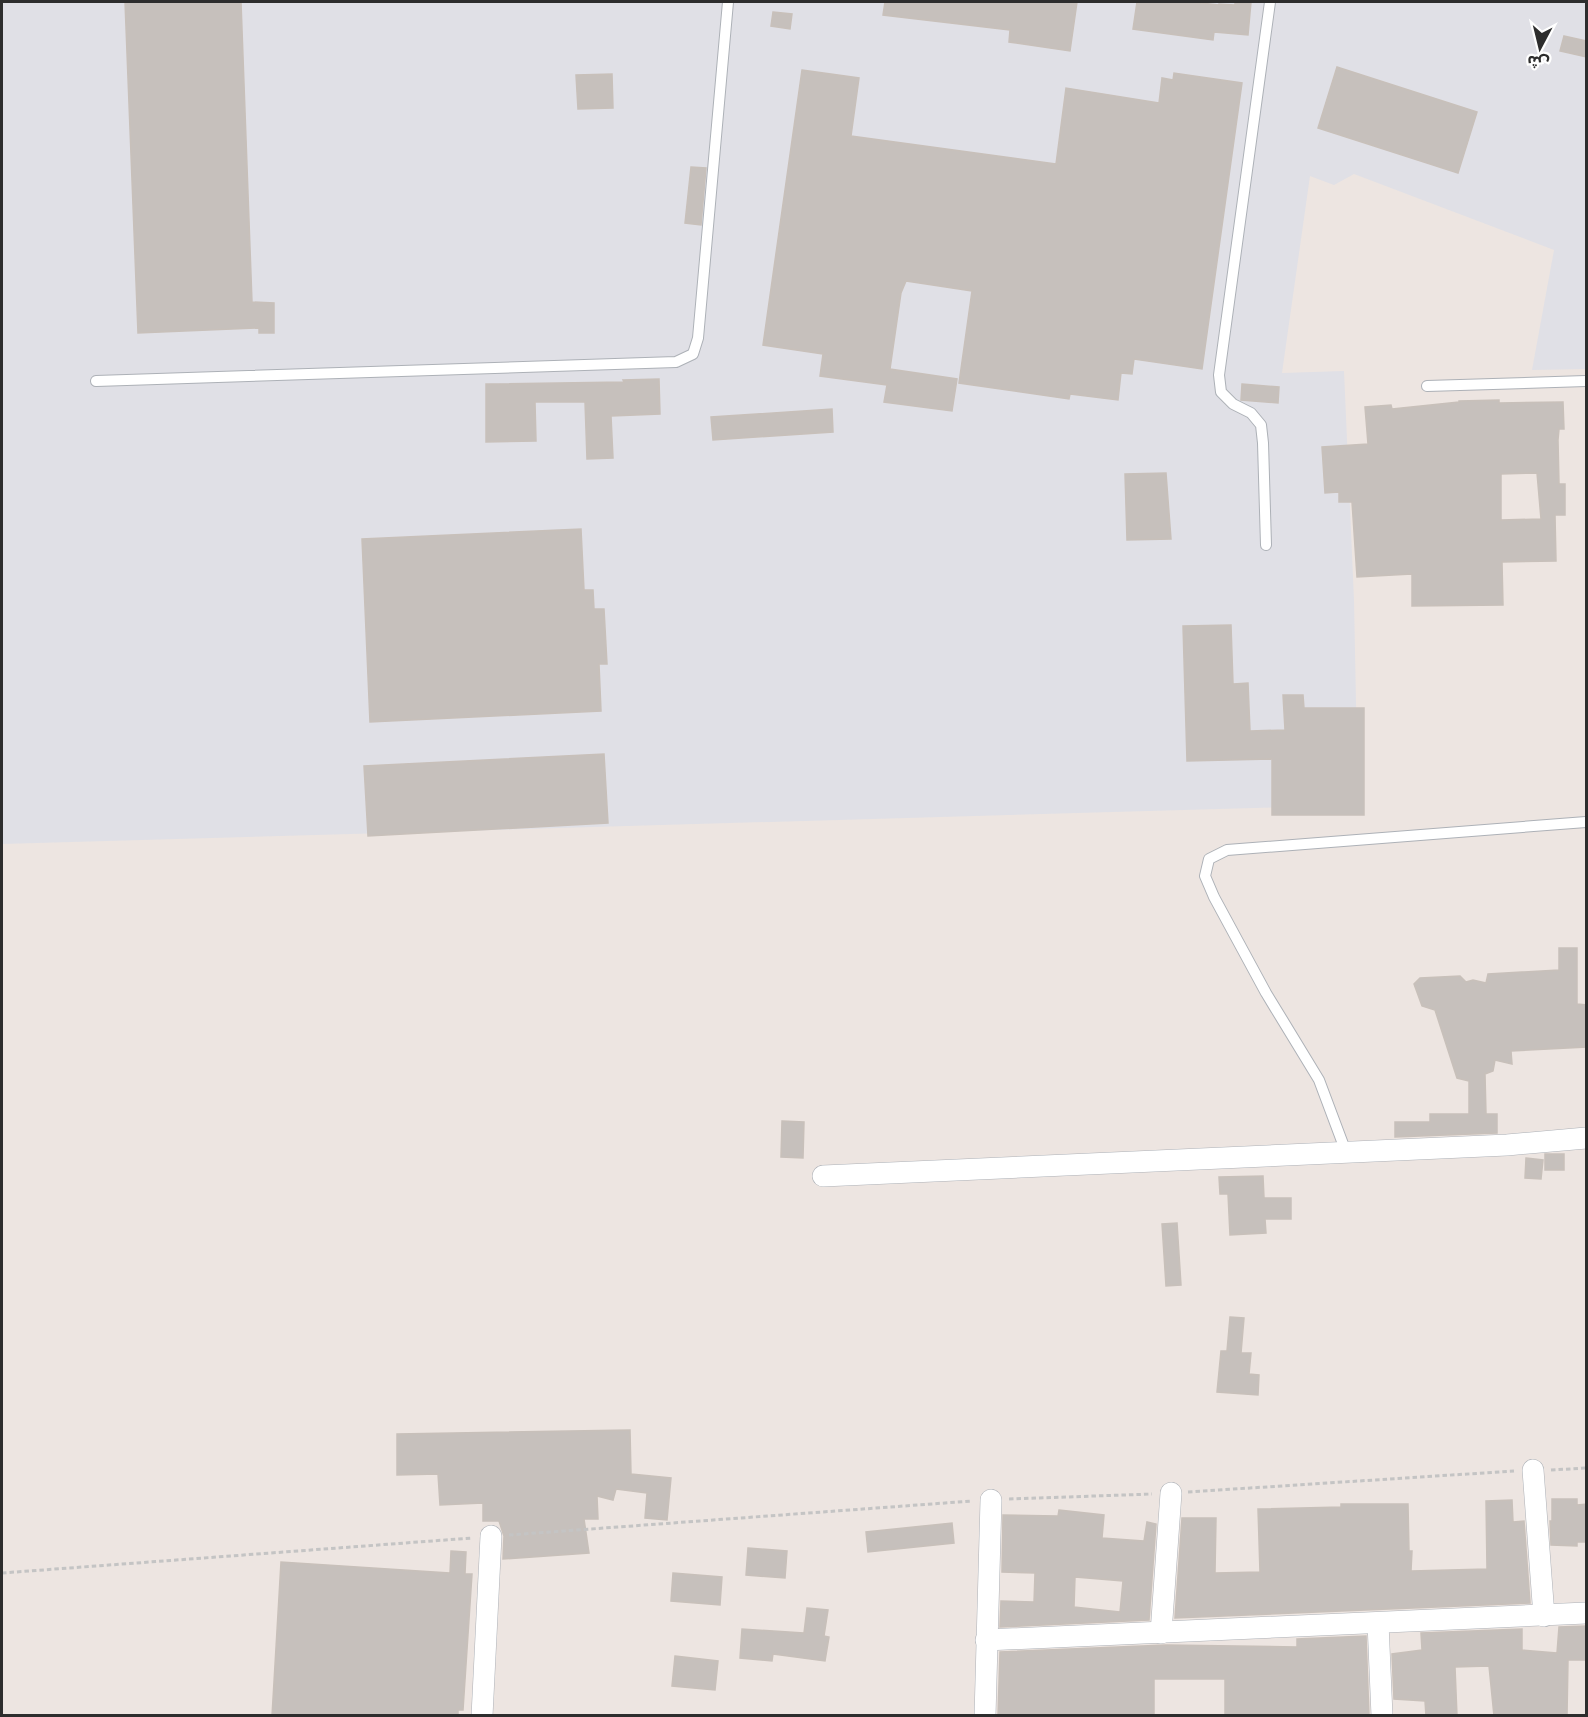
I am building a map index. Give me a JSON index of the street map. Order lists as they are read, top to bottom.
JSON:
{
  "north": "bottom"
}
